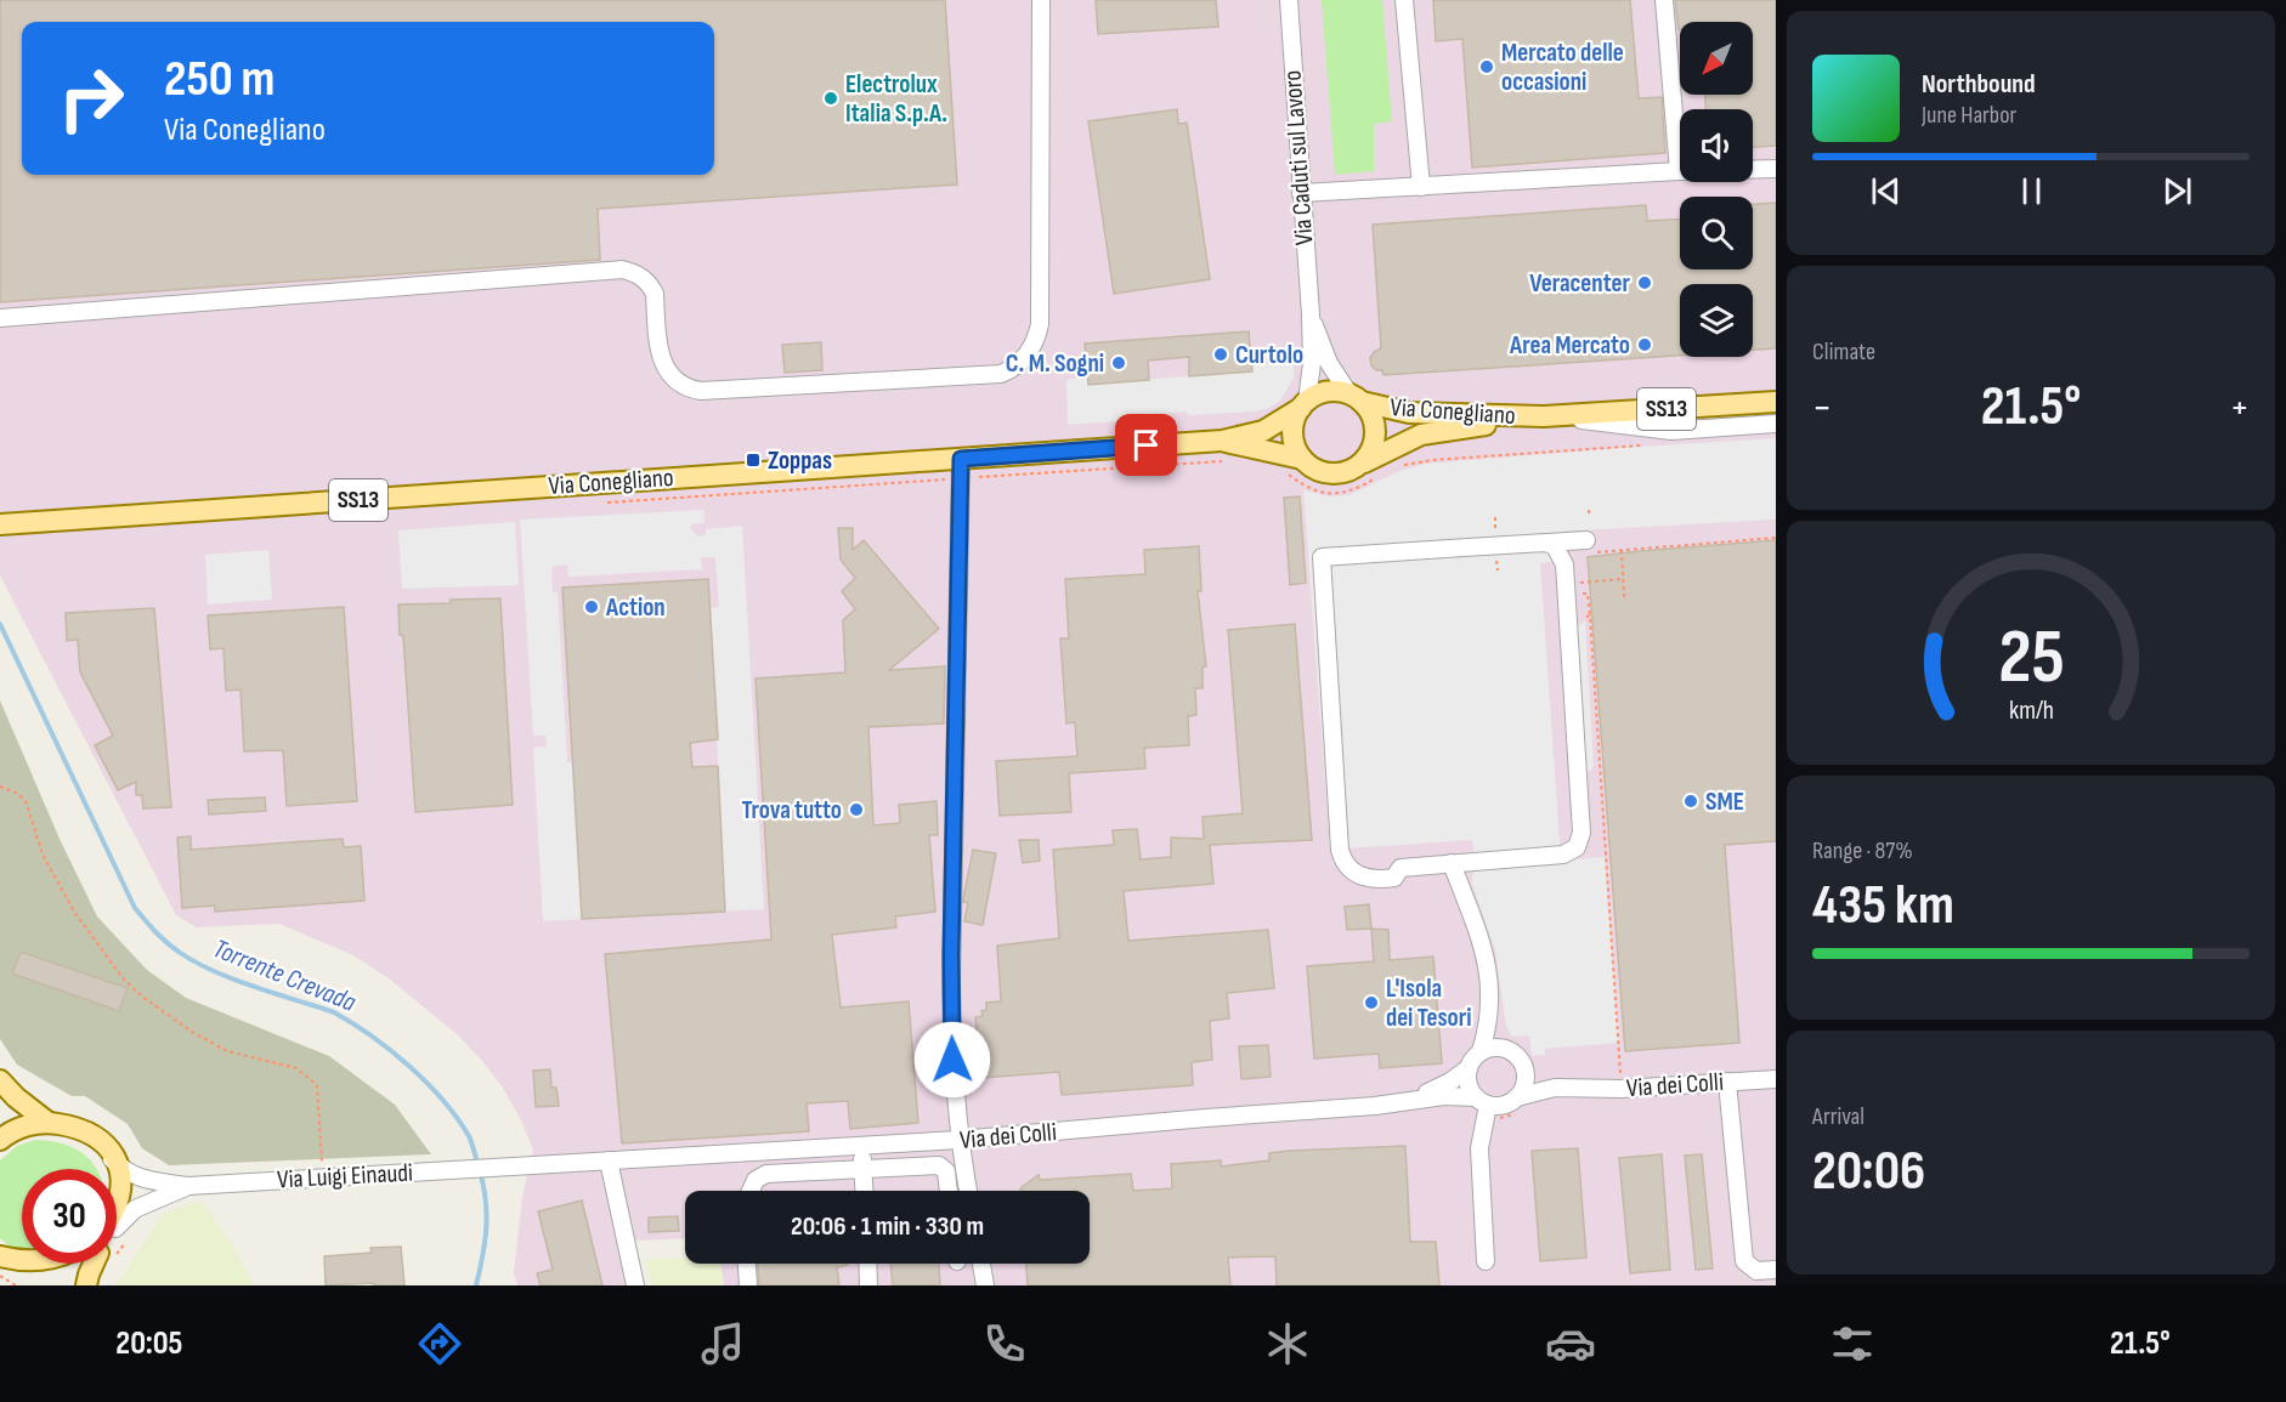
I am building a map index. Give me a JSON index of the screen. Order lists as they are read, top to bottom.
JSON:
{
  "streets": {
    "main road": ["SS13", "Via Conegliano"],
    "street": ["Via Caduti sul Lavoro", "Via dei Colli", "Via Luigi Einaudi"]
  },
  "crossings": [
    ["Via Caduti sul Lavoro", "Via Conegliano"],
    ["Via dei Colli", "Via Luigi Einaudi"]
  ],
  "water": ["Torrente Crevada"],
  "places": {
    "other": [
      "Mercato delle occasioni",
      "Electrolux Italia S.p.A.",
      "Veracenter",
      "Area Mercato",
      "Curtolo",
      "C. M. Sogni",
      "Action",
      "SME",
      "Trova tutto",
      "L'Isola dei Tesori"
    ],
    "transit": ["Zoppas"]
  },
  "north": "bottom left",
  "page": {
    "turn": ["250 m", "Via Conegliano"],
    "song": ["Northbound", "June Harbor"],
    "tile": [
      "Climate",
      ["Range · 87%", "435 km"],
      ["Arrival", "20:06"]
    ],
    "heat": ["−", "21.5°", "+"],
    "limit": "30",
    "trip": "20:06 · 1 min · 330 m",
    "tabs": ["20:05", "21.5°"],
    "gauge": ["25", "km/h"]
  }
}
